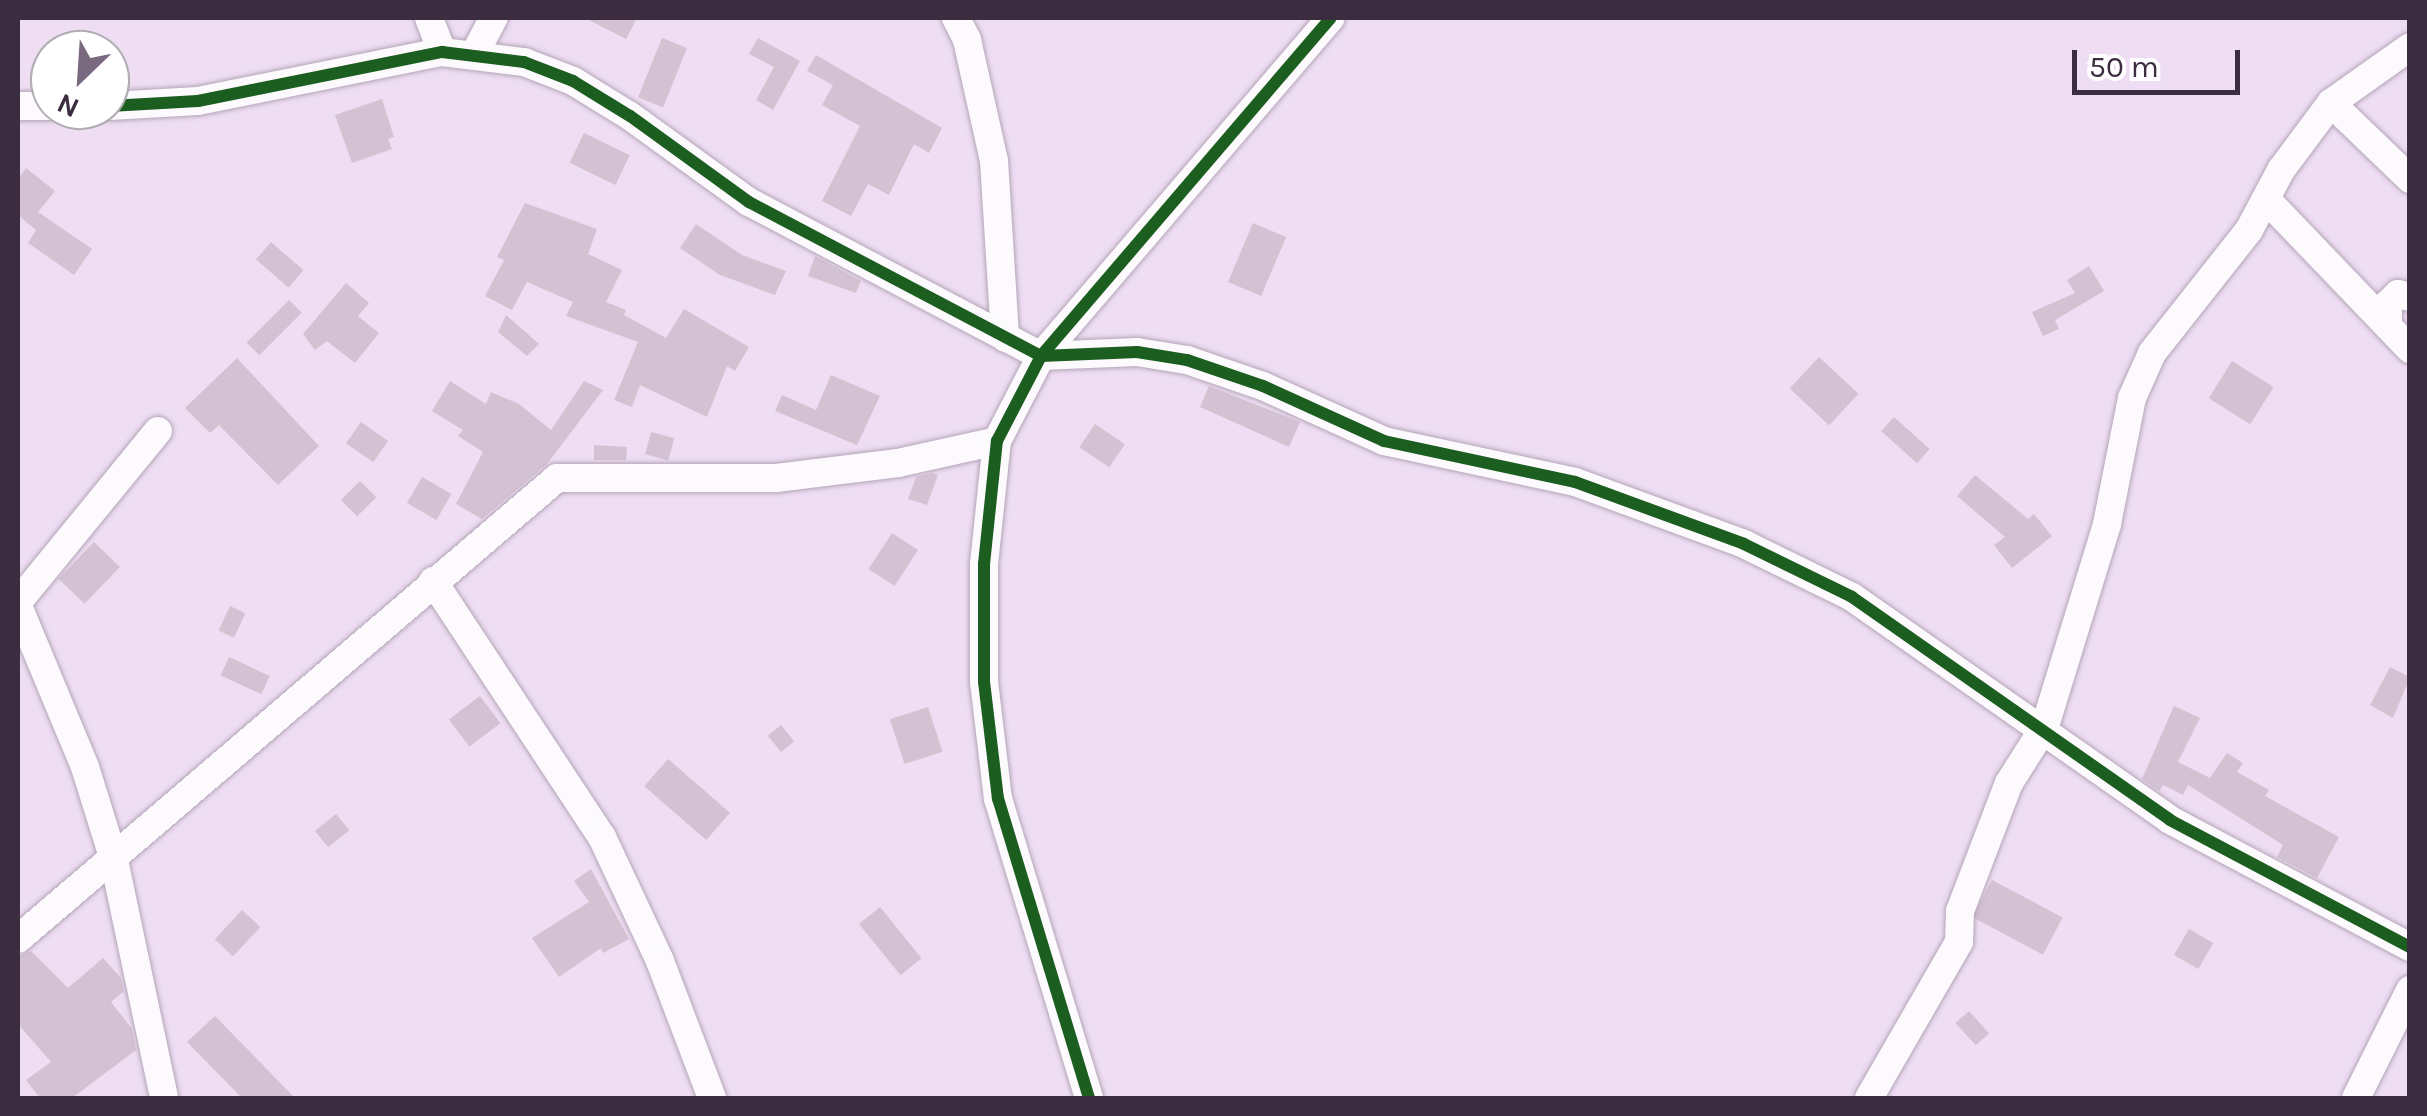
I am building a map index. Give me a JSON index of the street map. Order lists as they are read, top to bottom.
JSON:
{
  "scale_bar": "50 m",
  "north": "bottom left"
}
